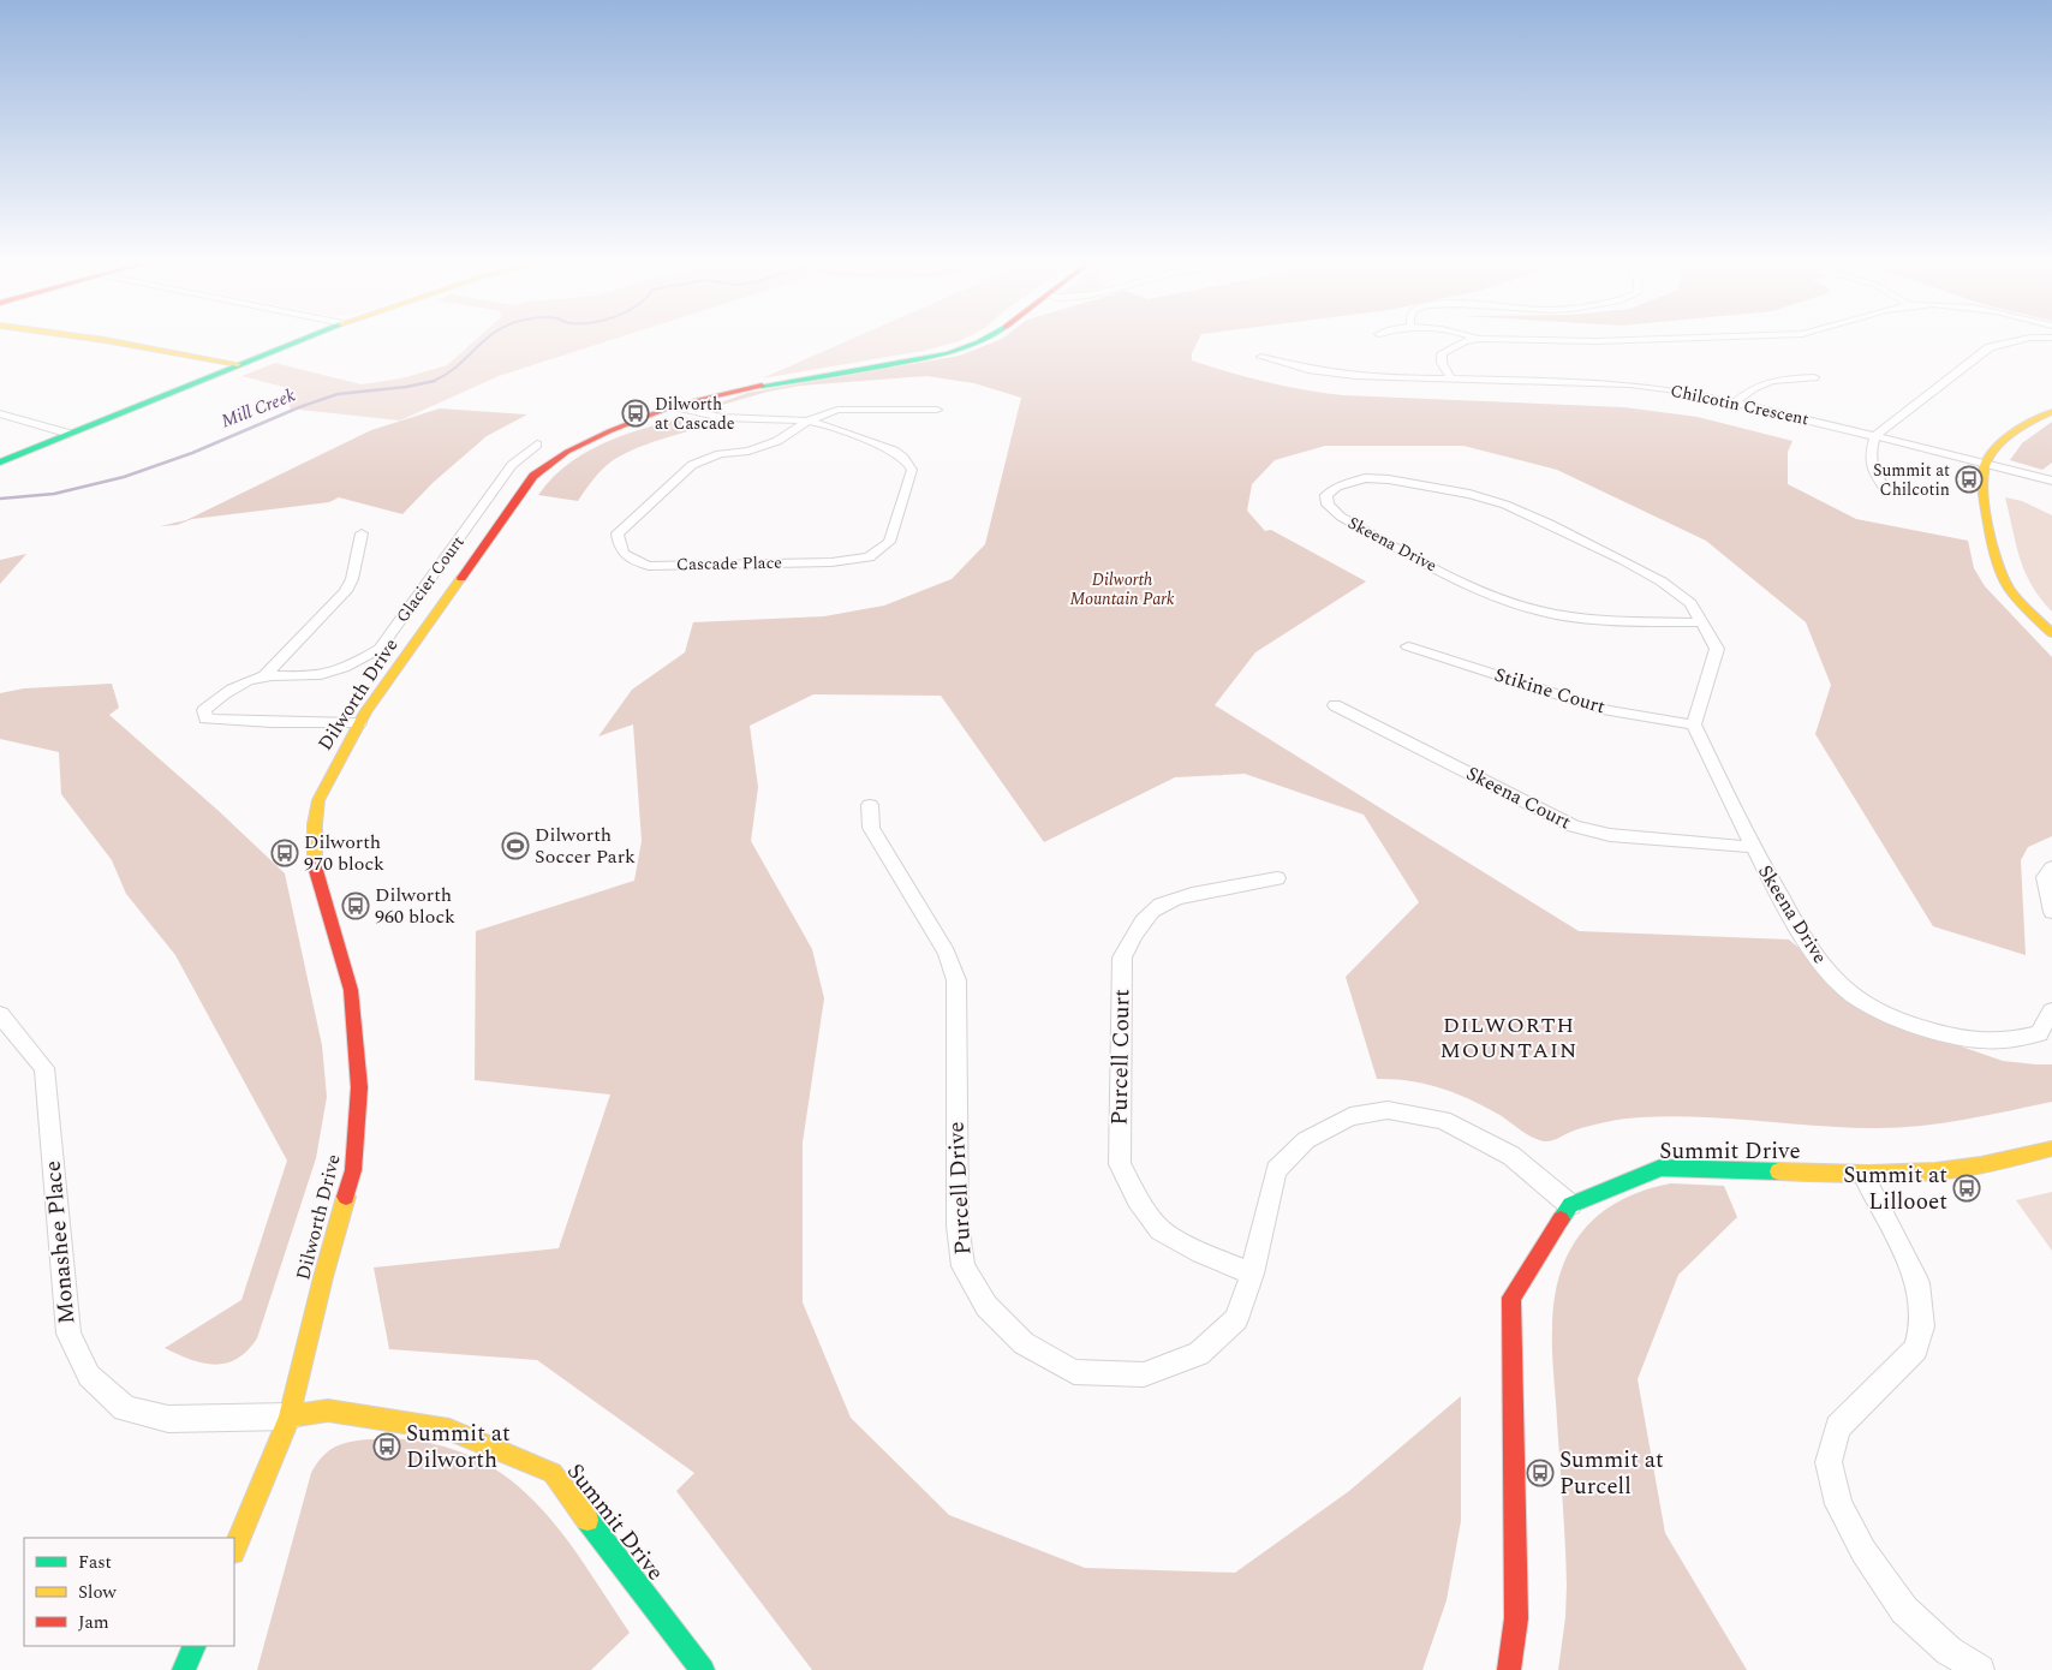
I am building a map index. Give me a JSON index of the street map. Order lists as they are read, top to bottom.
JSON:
{
  "streets": {
    "main road": ["Dilworth Drive", "Summit Drive"],
    "street": [
      "Chilcotin Crescent",
      "Skeena Drive",
      "Cascade Place",
      "Glacier Court",
      "Stikine Court",
      "Skeena Court",
      "Purcell Court",
      "Purcell Drive",
      "Monashee Place"
    ]
  },
  "crossings": [
    ["Skeena Drive", "Stikine Court"],
    ["Skeena Drive", "Skeena Court"],
    ["Cascade Place", "Dilworth Drive"],
    ["Glacier Court", "Dilworth Drive"],
    ["Dilworth Drive", "Summit Drive"],
    ["Dilworth Drive", "Monashee Place"],
    ["Purcell Court", "Purcell Drive"],
    ["Summit Drive", "Purcell Drive"],
    ["Summit Drive", "Monashee Place"]
  ],
  "districts": ["DILWORTH MOUNTAIN"],
  "water": ["Mill Creek"],
  "parks": ["Dilworth Mountain Park"],
  "places": {
    "bus stop": [
      "Dilworth at Cascade",
      "Summit at Chilcotin",
      "Dilworth 970 block",
      "Dilworth 960 block",
      "Summit at Lillooet",
      "Summit at Dilworth",
      "Summit at Purcell"
    ],
    "sports": ["Dilworth Soccer Park"]
  },
  "legend": ["Fast", "Slow", "Jam"]
}
